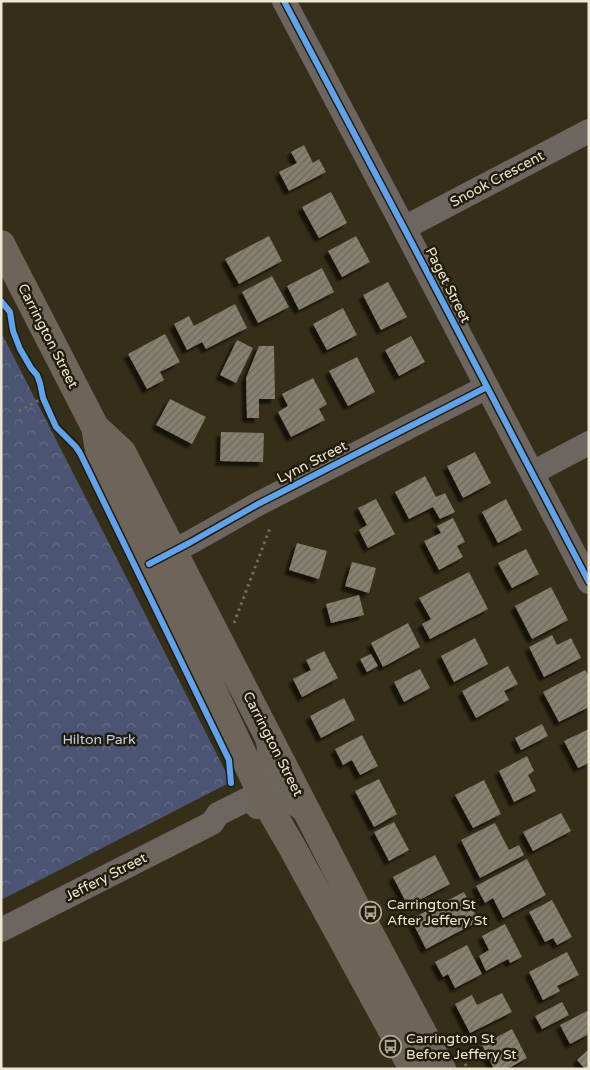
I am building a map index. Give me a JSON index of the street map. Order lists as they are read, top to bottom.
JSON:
{
  "streets": {
    "main road": ["Carrington Street"],
    "street": [
      "Snook Crescent",
      "Paget Street",
      "Lynn Street",
      "Jeffery Street"
    ]
  },
  "crossings": [
    ["Snook Crescent", "Paget Street"],
    ["Paget Street", "Lynn Street"],
    ["Carrington Street", "Lynn Street"],
    ["Carrington Street", "Jeffery Street"]
  ],
  "parks": ["Hilton Park"],
  "places": {
    "bus stop": ["Carrington St After Jeffery St", "Carrington St Before Jeffery St"]
  }
}
